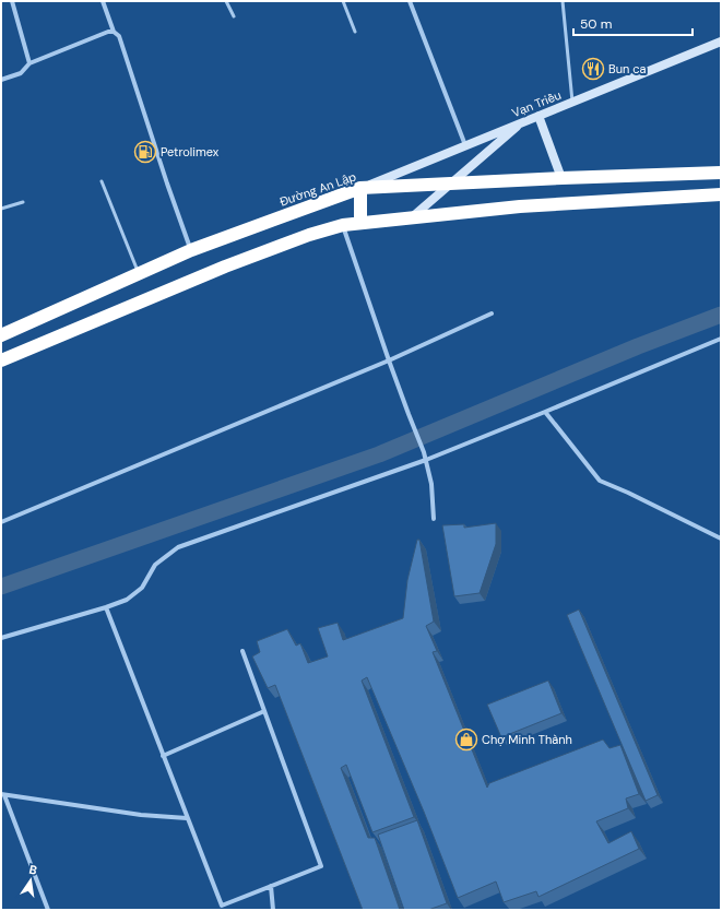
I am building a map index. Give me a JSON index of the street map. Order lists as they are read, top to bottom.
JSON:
{
  "streets": {
    "highway": ["Đường An Lập"],
    "street": ["Vạn Triều"]
  },
  "crossings": [
    ["Vạn Triều", "Đường An Lập"]
  ],
  "places": {
    "restaurant": ["Bun ca"],
    "fuel station": ["Petrolimex"],
    "shop": ["Chợ Minh Thành"]
  },
  "scale_bar": "50 m",
  "north": "top"
}
